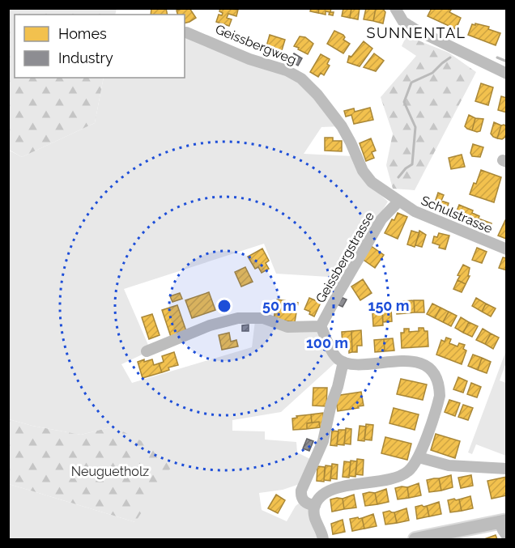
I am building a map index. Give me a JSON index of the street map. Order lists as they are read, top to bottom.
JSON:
{
  "streets": {
    "street": ["Geissbergweg", "Schulstrasse", "Geissbergstrasse"]
  },
  "crossings": [
    ["Geissbergweg", "Schulstrasse"],
    ["Geissbergweg", "Geissbergstrasse"],
    ["Schulstrasse", "Geissbergstrasse"]
  ],
  "districts": ["SUNNENTAL"],
  "parks": ["Neuguetholz"],
  "legend": ["Homes", "Industry"],
  "rings": ["50 m", "150 m", "100 m"]
}
